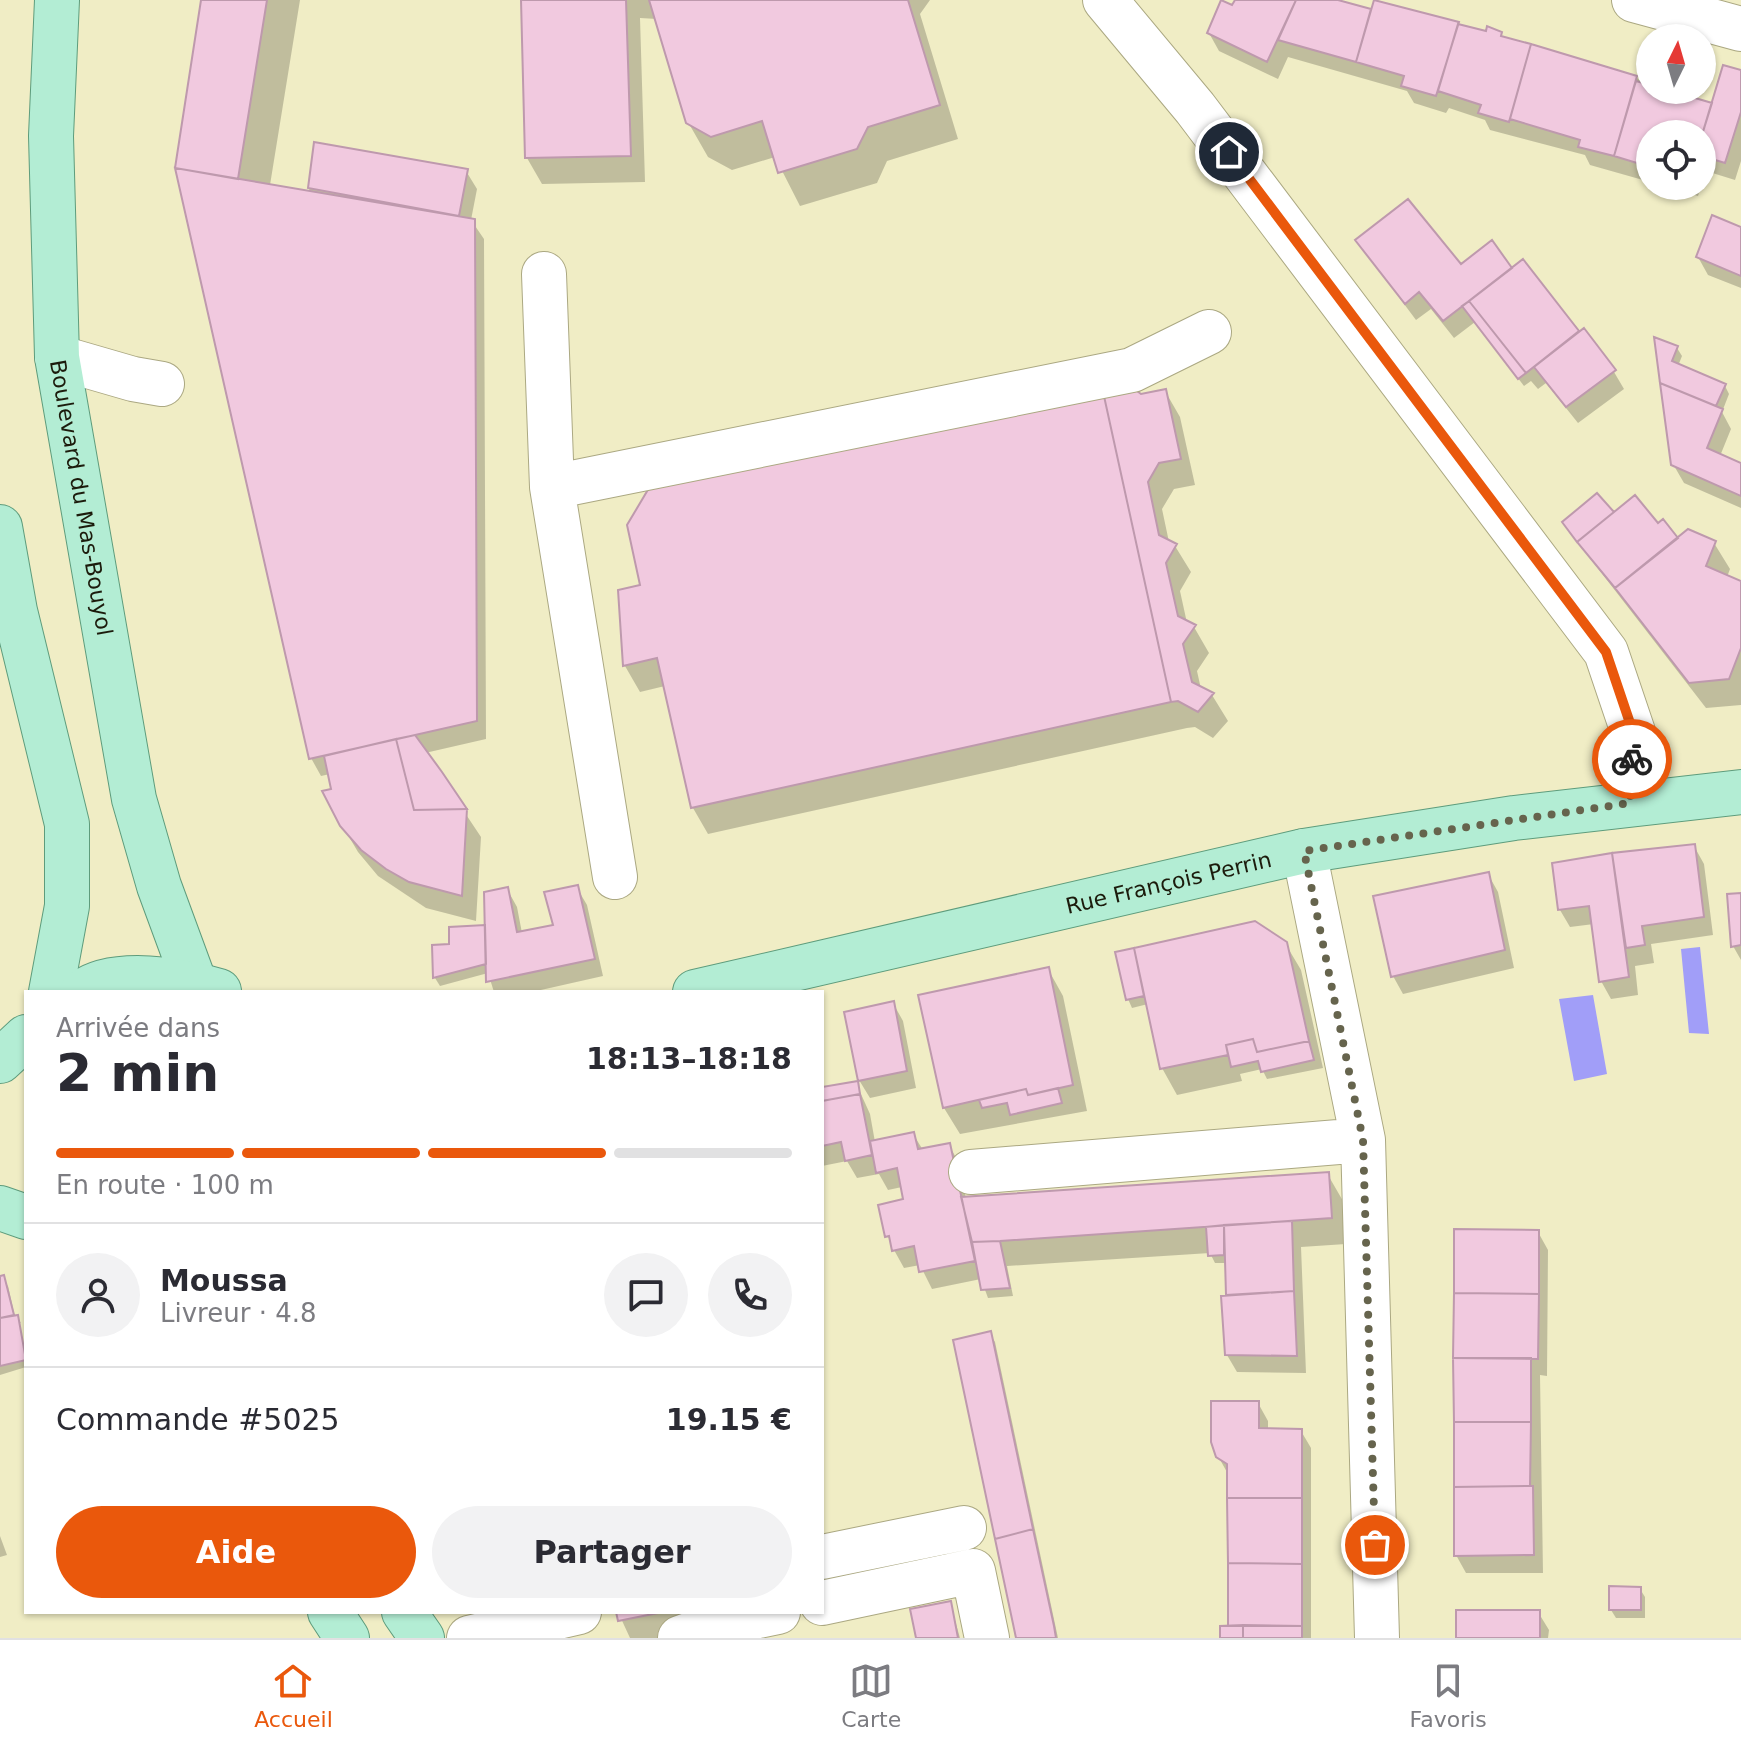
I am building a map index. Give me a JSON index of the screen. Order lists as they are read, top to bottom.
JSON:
{
  "streets": {
    "main road": ["Boulevard du Mas-Bouyol", "Rue François Perrin"]
  },
  "north": "top",
  "page": {
    "heading": ["2 min", "Arrivée dans", "18:13–18:18"],
    "panel": [
      "Moussa",
      "Livreur · 4.8",
      "Commande #5025",
      "19.15 €"
    ],
    "bar": "En route · 100 m",
    "buttons": ["Aide", "Partager"],
    "tabs": ["Accueil", "Carte", "Favoris"]
  }
}
